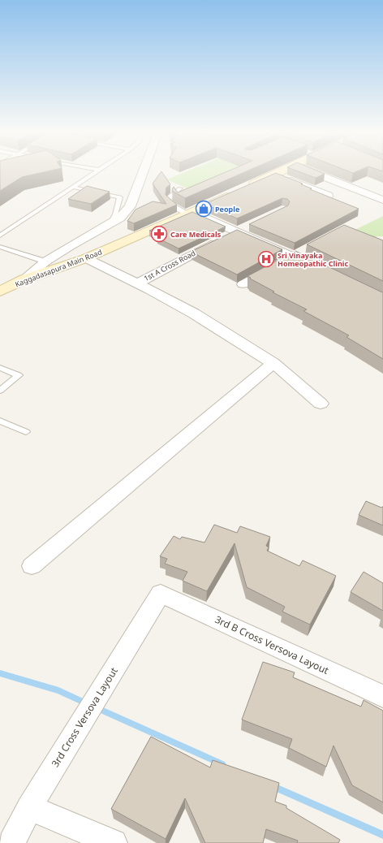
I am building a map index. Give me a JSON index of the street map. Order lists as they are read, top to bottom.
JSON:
{
  "streets": {
    "main road": ["Kaggadasapura Main Road"],
    "street": ["1st A Cross Road", "3rd B Cross Versova Layout", "3rd Cross Versova Layout"]
  },
  "crossings": [
    ["3rd B Cross Versova Layout", "3rd Cross Versova Layout"]
  ],
  "places": {
    "shop": ["People"],
    "pharmacy": ["Care Medicals"],
    "hospital": ["Sri Vinayaka Homeopathic Clinic"]
  }
}
